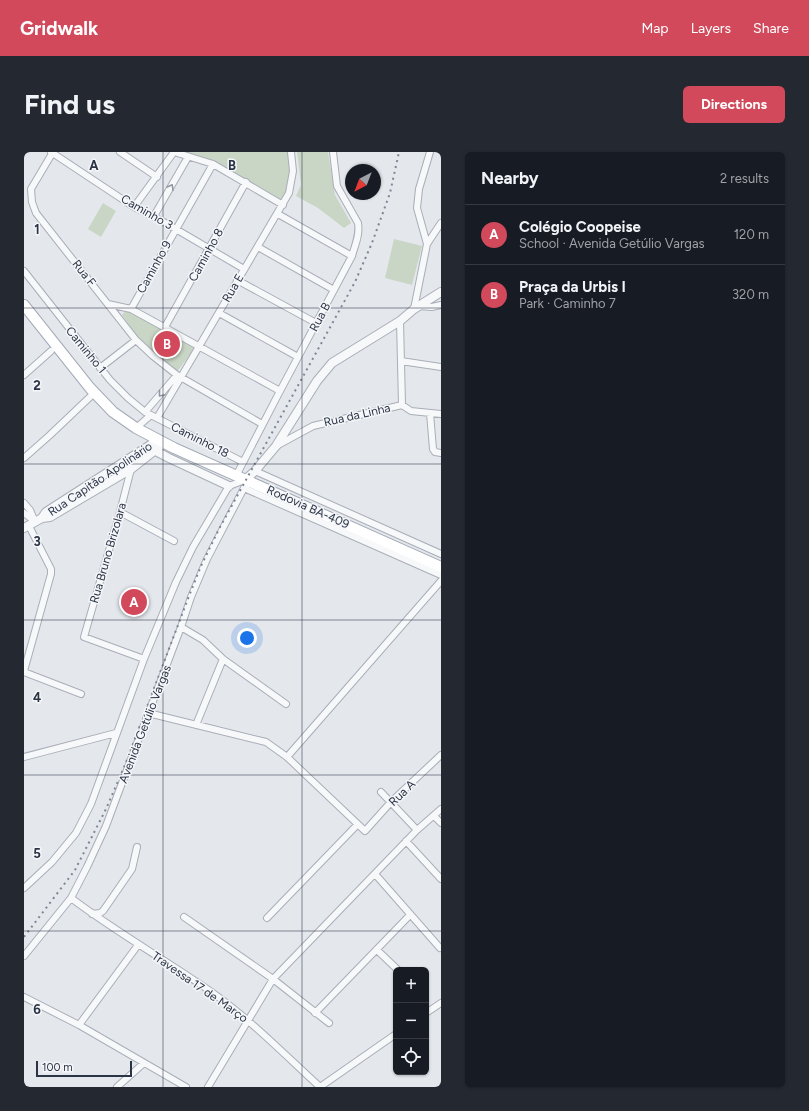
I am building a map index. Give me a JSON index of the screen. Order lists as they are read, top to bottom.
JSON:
{
  "streets": {
    "main road": ["Rodovia BA-409"],
    "street": [
      "Caminho 3",
      "Caminho 8",
      "Caminho 9",
      "Rua F",
      "Rua E",
      "Rua B",
      "Caminho 1",
      "Rua da Linha",
      "Caminho 18",
      "Rua Capitão Apolinário",
      "Rua Bruno Brizolara",
      "Avenida Getúlio Vargas",
      "Rua A",
      "Travessa 17 de Março"
    ]
  },
  "crossings": [
    ["Caminho 3", "Caminho 8"],
    ["Caminho 3", "Caminho 9"],
    ["Caminho 3", "Rua F"],
    ["Caminho 3", "Rua E"],
    ["Rua F", "Rua E"],
    ["Rua F", "Rua B"],
    ["Rua E", "Caminho 1"],
    ["Rua E", "Caminho 18"],
    ["Rua E", "Rodovia BA-409"],
    ["Rua B", "Caminho 18"],
    ["Rua B", "Rodovia BA-409"],
    ["Rua B", "Avenida Getúlio Vargas"],
    ["Caminho 1", "Caminho 18"],
    ["Rua Capitão Apolinário", "Rodovia BA-409"],
    ["Rua Capitão Apolinário", "Rua Bruno Brizolara"],
    ["Rodovia BA-409", "Avenida Getúlio Vargas"],
    ["Rua Bruno Brizolara", "Avenida Getúlio Vargas"],
    ["Avenida Getúlio Vargas", "Travessa 17 de Março"]
  ],
  "scale_bar": "100 m",
  "north": "bottom left",
  "page": {
    "header": "Gridwalk",
    "nav": ["Map", "Layers", "Share"],
    "buttons": "Directions",
    "title": "Find us",
    "heading": ["Nearby", "2 results"],
    "list": [
      {
        "mark": "A",
        "name": "Colégio Coopeise",
        "note": "School · Avenida Getúlio Vargas",
        "value": "120 m"
      },
      {
        "mark": "B",
        "name": "Praça da Urbis I",
        "note": "Park · Caminho 7",
        "value": "320 m"
      }
    ],
    "pins": ["B", "A"],
    "map_buttons": ["+", "−"],
    "scale": "100 m"
  },
  "grid": {
    "columns": ["A", "B"],
    "rows": [
      "1",
      "2",
      "3",
      "4",
      "5",
      "6"
    ]
  }
}
